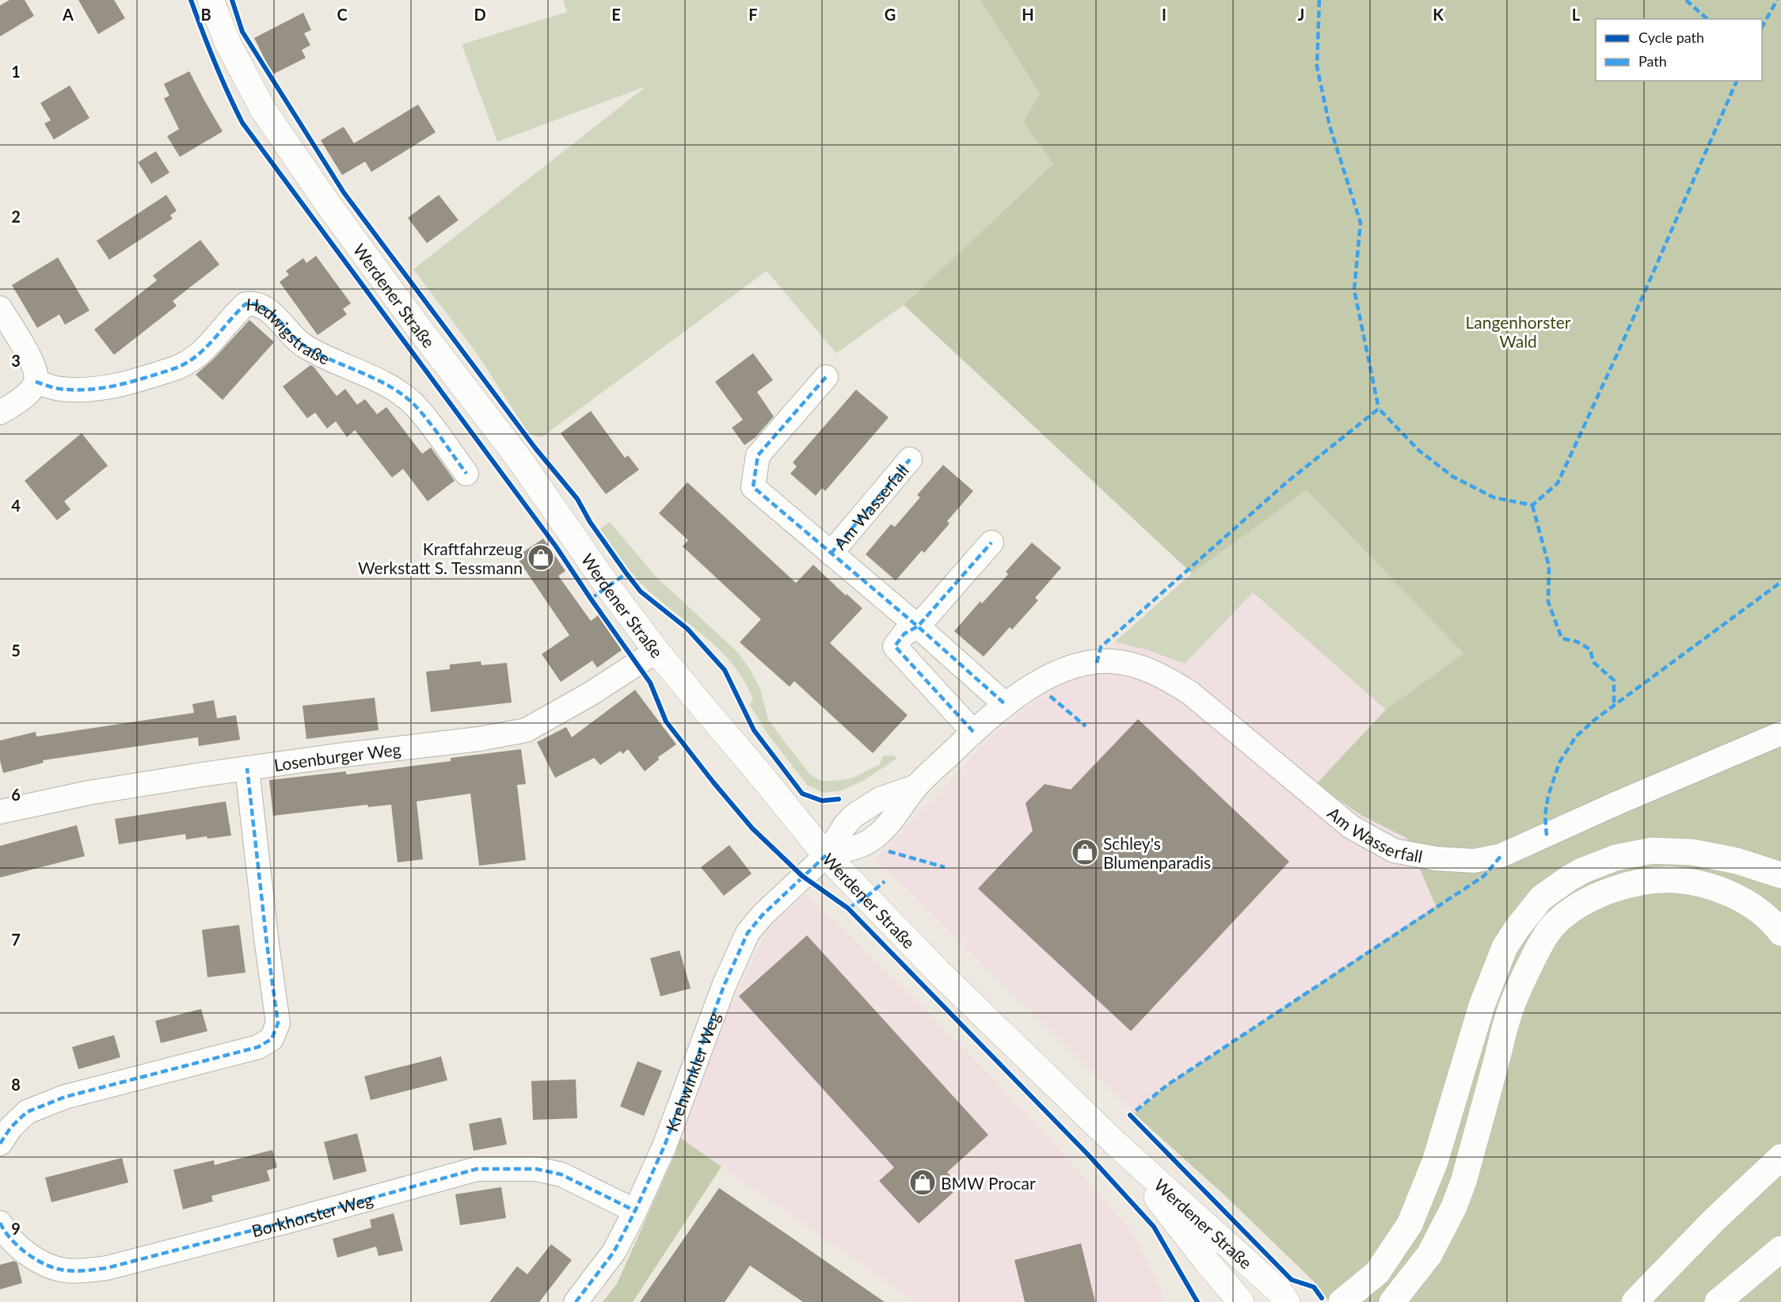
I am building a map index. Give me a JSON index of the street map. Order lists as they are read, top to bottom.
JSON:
{
  "streets": {
    "main road": ["Werdener Straße"],
    "street": [
      "Hedwigstraße",
      "Am Wasserfall",
      "Losenburger Weg",
      "Krehwinkler Weg",
      "Borkhorster Weg"
    ]
  },
  "crossings": [
    ["Werdener Straße", "Am Wasserfall"],
    ["Werdener Straße", "Losenburger Weg"],
    ["Werdener Straße", "Krehwinkler Weg"],
    ["Am Wasserfall", "Krehwinkler Weg"],
    ["Krehwinkler Weg", "Borkhorster Weg"]
  ],
  "parks": ["Langenhorster Wald"],
  "places": {
    "shop": ["Kraftfahrzeug Werkstatt S. Tessmann", "Schley's Blumenparadis", "BMW Procar"]
  },
  "legend": ["Cycle path", "Path"],
  "grid": {
    "columns": [
      "A",
      "B",
      "C",
      "D",
      "E",
      "F",
      "G",
      "H",
      "I",
      "J",
      "K",
      "L"
    ],
    "rows": [
      "1",
      "2",
      "3",
      "4",
      "5",
      "6",
      "7",
      "8",
      "9"
    ]
  }
}
